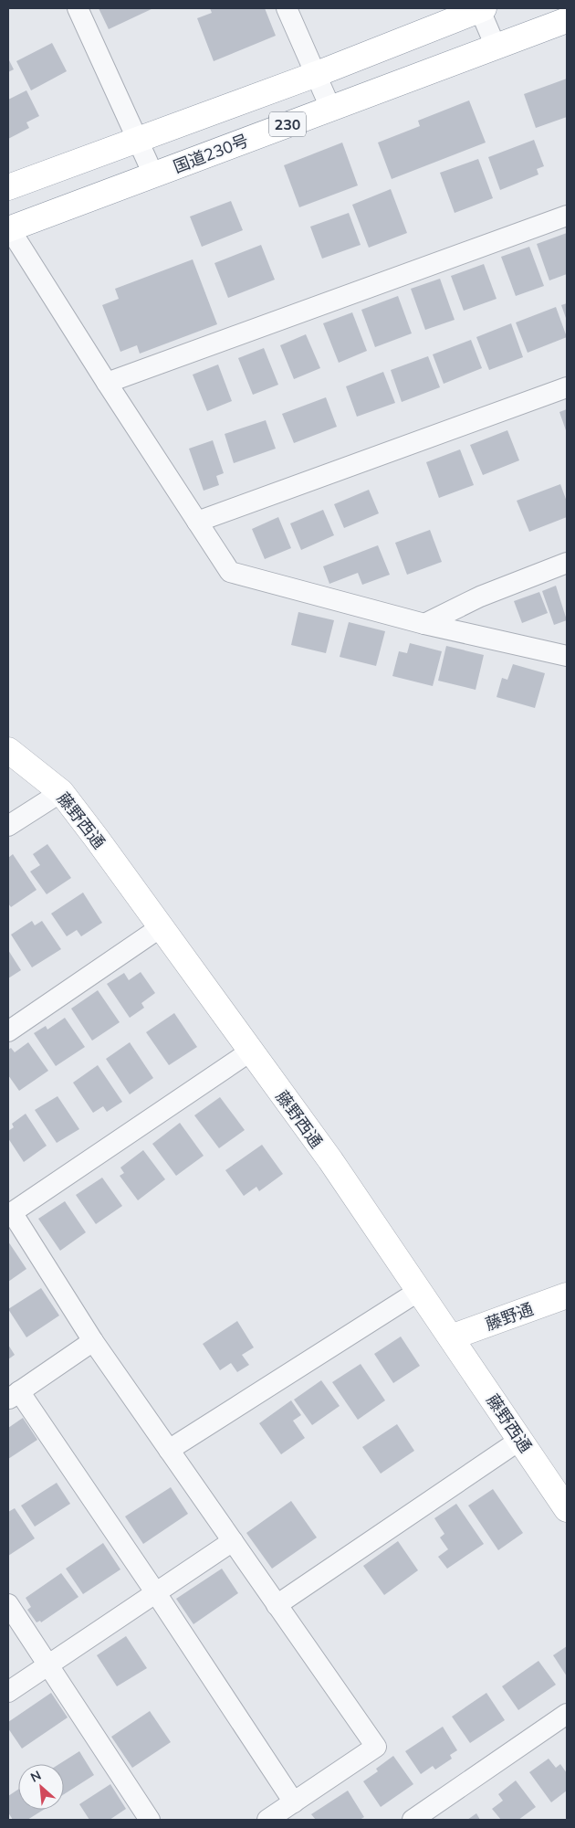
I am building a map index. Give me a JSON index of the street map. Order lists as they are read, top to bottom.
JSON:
{
  "streets": {
    "main road": [
      "230",
      "国道230号",
      "藤野西通",
      "藤野通"
    ]
  },
  "crossings": [
    ["藤野西通", "藤野通"]
  ],
  "north": "top left"
}
